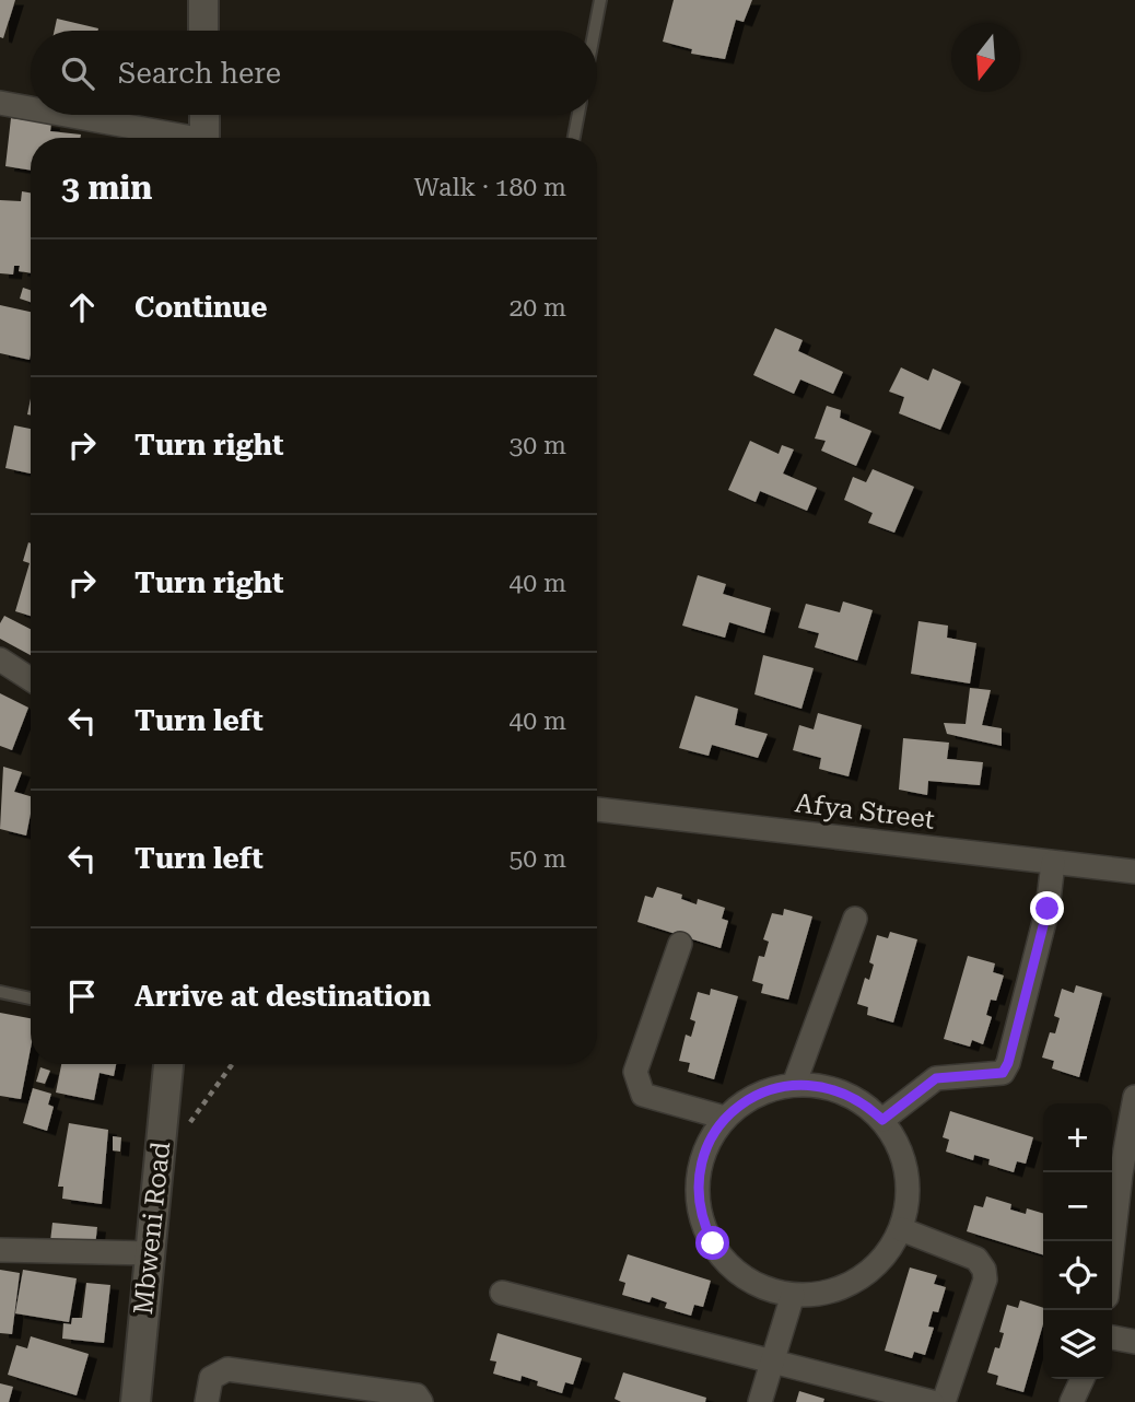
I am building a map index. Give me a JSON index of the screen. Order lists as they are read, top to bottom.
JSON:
{
  "streets": {
    "street": ["Afya Street", "Mbweni Road"]
  },
  "north": "bottom",
  "page": {
    "search": "Search here",
    "heading": ["3 min", "Walk · 180 m"],
    "list": [
      ["Continue", "20 m"],
      ["Turn right", "30 m"],
      ["Turn right", "40 m"],
      ["Turn left", "40 m"],
      ["Turn left", "50 m"],
      "Arrive at destination"
    ],
    "map_buttons": ["+", "−"]
  }
}
